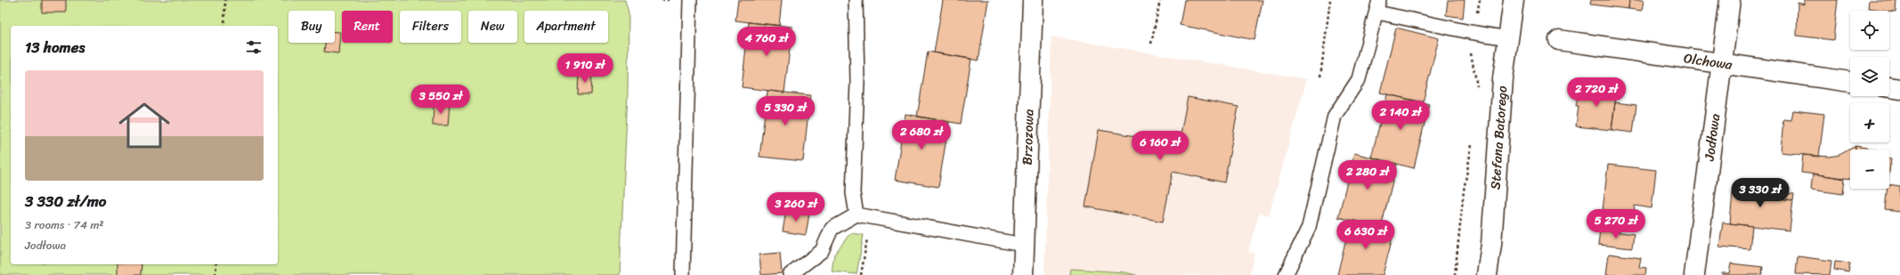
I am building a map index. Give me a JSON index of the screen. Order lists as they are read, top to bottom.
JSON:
{
  "streets": {
    "street": [
      "Olchowa",
      "Stefana Batorego",
      "Jodłowa",
      "Brzozowa"
    ]
  },
  "crossings": [
    ["Olchowa", "Jodłowa"]
  ],
  "page": {
    "map_buttons": ["+", "−"],
    "chip": [
      "Buy",
      "Rent",
      "Filters",
      "New",
      "Apartment"
    ],
    "heading": "13 homes",
    "price": [
      "4 760 zł",
      "1 910 zł",
      "2 720 zł",
      "3 550 zł",
      "5 330 zł",
      "2 140 zł",
      "2 680 zł",
      "6 160 zł",
      "2 280 zł",
      "3 330 zł",
      "3 260 zł",
      "5 270 zł",
      "6 630 zł"
    ],
    "list": [
      {
        "name": "3 330 zł/mo",
        "note": "3 rooms · 74 m² · Jodłowa"
      }
    ]
  }
}
